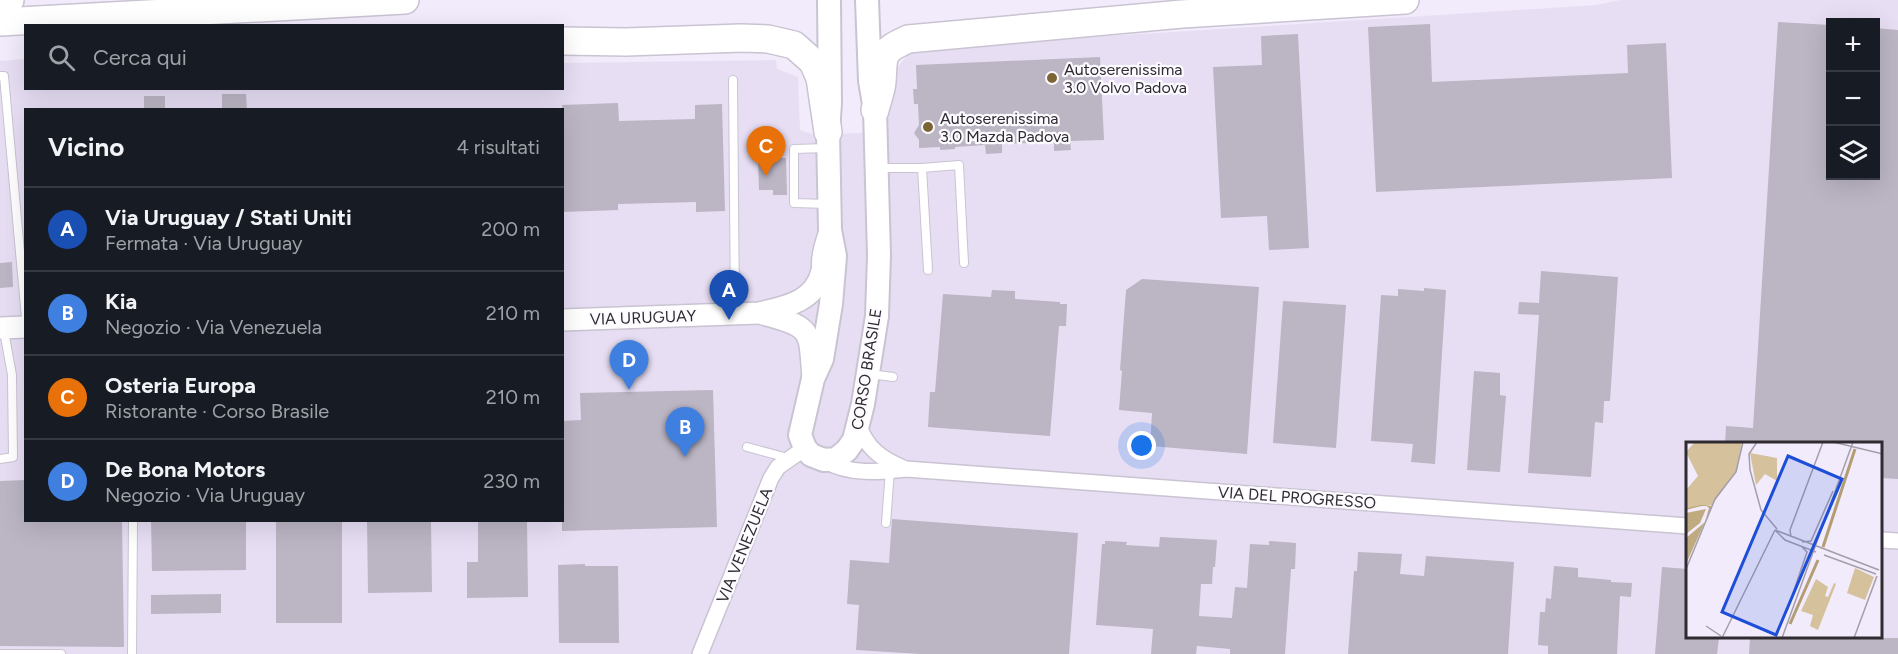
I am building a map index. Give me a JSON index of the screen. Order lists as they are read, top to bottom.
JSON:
{
  "streets": {
    "main road": ["CORSO BRASILE"],
    "street": ["VIA URUGUAY", "VIA DEL PROGRESSO", "VIA VENEZUELA"]
  },
  "crossings": [
    ["CORSO BRASILE", "VIA DEL PROGRESSO"],
    ["CORSO BRASILE", "VIA VENEZUELA"],
    ["VIA DEL PROGRESSO", "VIA VENEZUELA"]
  ],
  "places": ["Autoserenissima 3.0 Volvo Padova", "Autoserenissima 3.0 Mazda Padova"],
  "page": {
    "map_buttons": ["+", "−"],
    "search": "Cerca qui",
    "heading": ["Vicino", "4 risultati"],
    "pins": [
      "C",
      "A",
      "D",
      "B"
    ],
    "list": [
      {
        "mark": "A",
        "name": "Via Uruguay / Stati Uniti",
        "note": "Fermata · Via Uruguay",
        "value": "200 m"
      },
      {
        "mark": "B",
        "name": "Kia",
        "note": "Negozio · Via Venezuela",
        "value": "210 m"
      },
      {
        "mark": "C",
        "name": "Osteria Europa",
        "note": "Ristorante · Corso Brasile",
        "value": "210 m"
      },
      {
        "mark": "D",
        "name": "De Bona Motors",
        "note": "Negozio · Via Uruguay",
        "value": "230 m"
      }
    ]
  }
}
